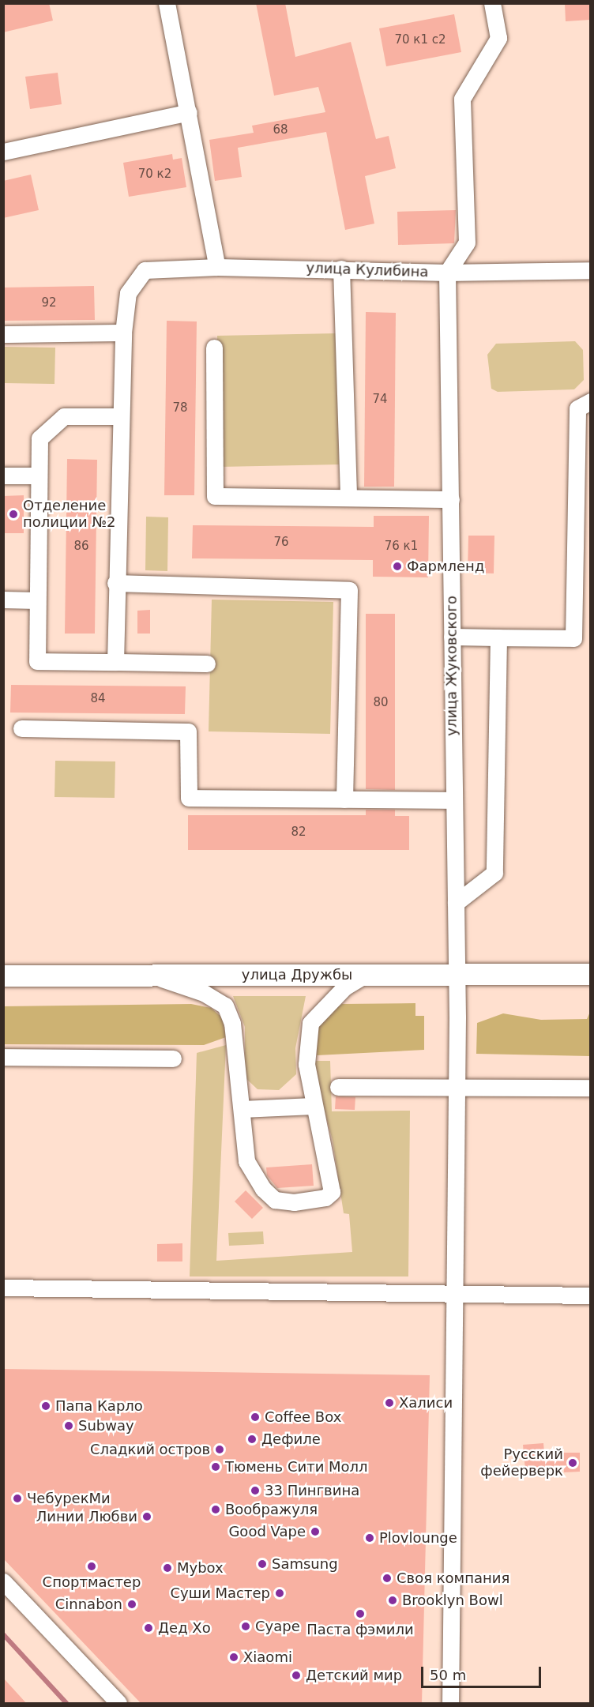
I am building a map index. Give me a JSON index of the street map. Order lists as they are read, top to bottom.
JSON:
{
  "streets": {
    "main road": ["улица Дружбы"],
    "street": ["улица Кулибина", "улица Жуковского"]
  },
  "crossings": [
    ["улица Кулибина", "улица Жуковского"],
    ["улица Жуковского", "улица Дружбы"]
  ],
  "places": [
    "Отделение полиции №2",
    "Фармленд",
    "Халиси",
    "Папа Карло",
    "Coffee Box",
    "Subway",
    "Дефиле",
    "Сладкий остров",
    "Русский фейерверк",
    "Тюмень Сити Молл",
    "33 Пингвина",
    "ЧебурекМи",
    "Воображуля",
    "Линии Любви",
    "Good Vape",
    "Plovlounge",
    "Samsung",
    "Спортмастер",
    "Mybox",
    "Своя компания",
    "Суши Мастер",
    "Brooklyn Bowl",
    "Cinnabon",
    "Паста фэмили",
    "Суаре",
    "Дед Хо",
    "Xiaomi",
    "Детский мир"
  ],
  "house_numbers": [
    "70 к1 с2",
    "68",
    "70 к2",
    "92",
    "74",
    "78",
    "76",
    "86",
    "76 к1",
    "84",
    "80",
    "82"
  ],
  "scale_bar": "50 m"
}
